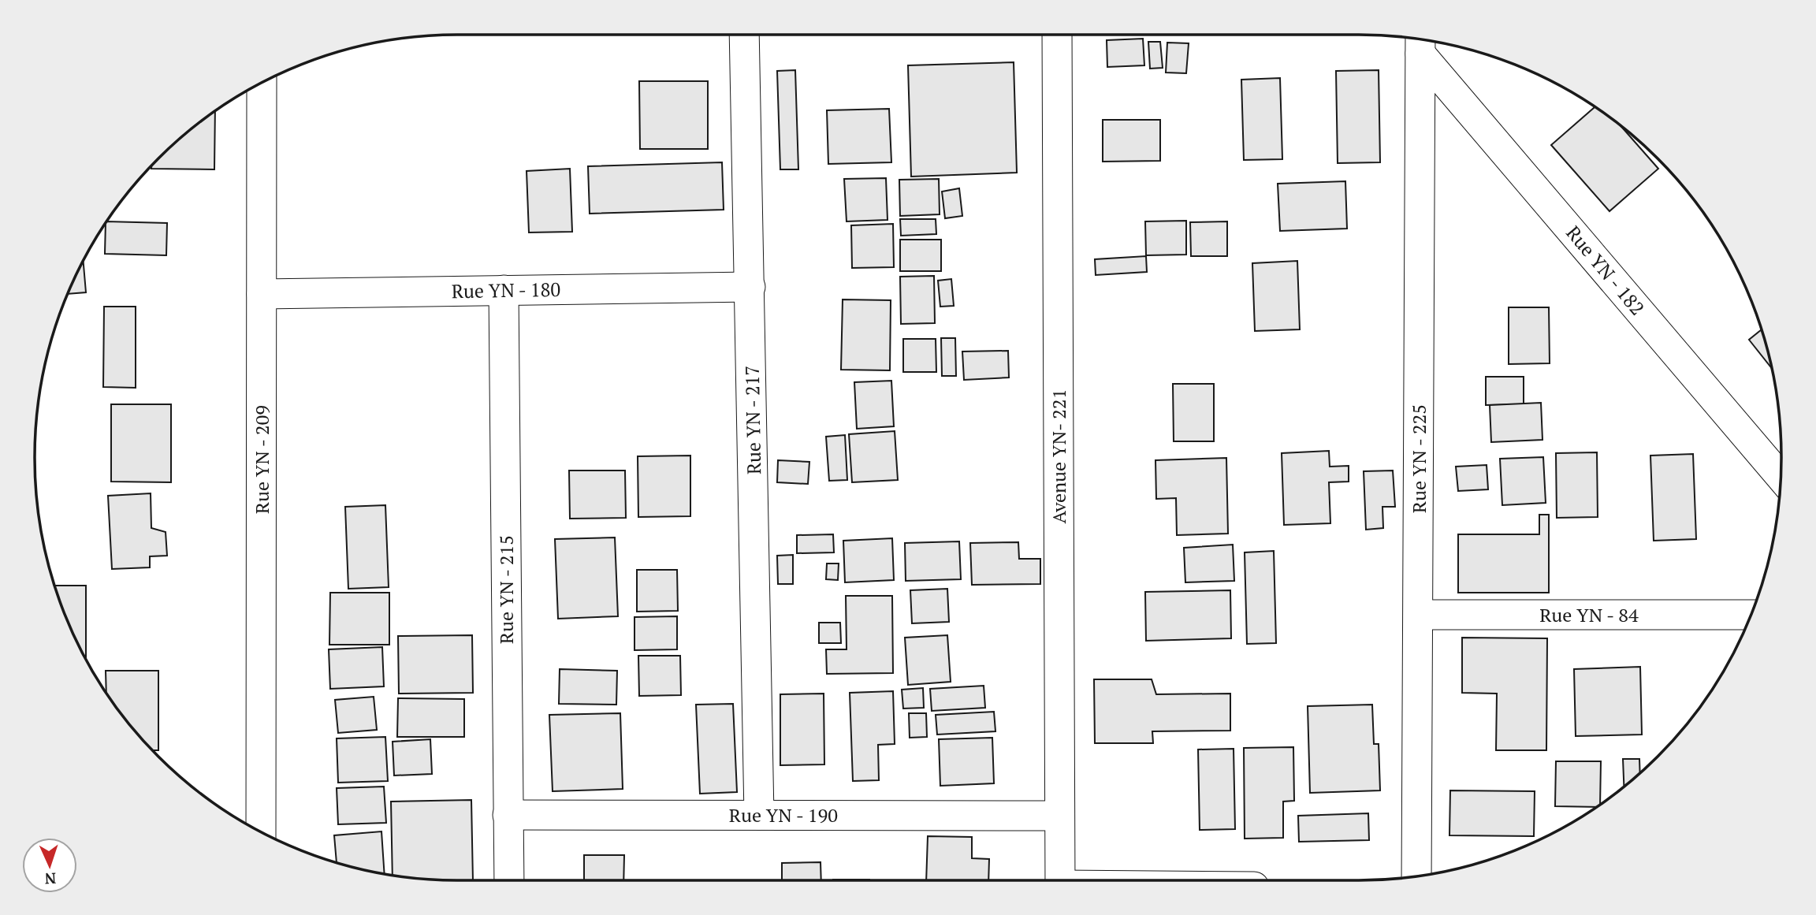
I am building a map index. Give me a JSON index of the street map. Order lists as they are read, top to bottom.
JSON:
{
  "streets": {
    "street": [
      "Rue YN - 182",
      "Rue YN - 180",
      "Rue YN - 217",
      "Avenue YN- 221",
      "Rue YN - 225",
      "Rue YN - 209",
      "Rue YN - 215",
      "Rue YN - 84",
      "Rue YN - 190"
    ]
  },
  "crossings": [
    ["Rue YN - 182", "Rue YN - 225"],
    ["Rue YN - 180", "Rue YN - 217"],
    ["Rue YN - 180", "Rue YN - 209"],
    ["Rue YN - 180", "Rue YN - 215"],
    ["Rue YN - 217", "Rue YN - 190"],
    ["Avenue YN- 221", "Rue YN - 190"],
    ["Rue YN - 225", "Rue YN - 84"],
    ["Rue YN - 215", "Rue YN - 190"]
  ],
  "north": "bottom"
}
